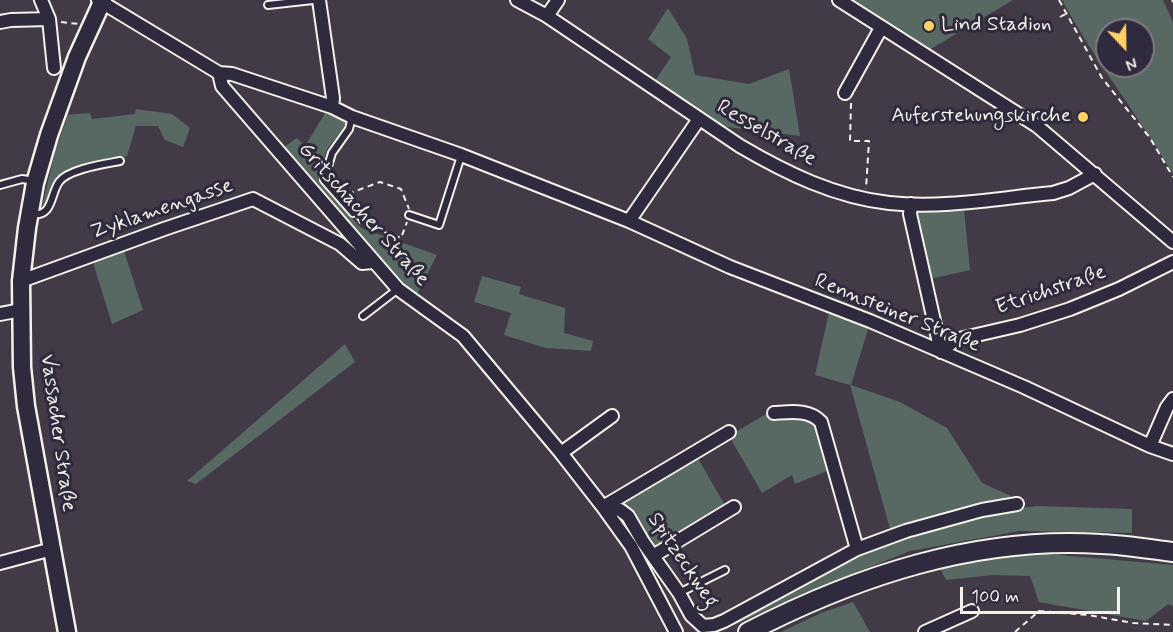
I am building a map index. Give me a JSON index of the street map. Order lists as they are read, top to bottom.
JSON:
{
  "streets": {
    "main road": ["Vassacher Straße"],
    "street": [
      "Resselstraße",
      "Zyklamengasse",
      "Gritschacher Straße",
      "Etrichstraße",
      "Rennsteiner Straße",
      "Spitzeckweg"
    ]
  },
  "crossings": [
    ["Zyklamengasse", "Gritschacher Straße"],
    ["Zyklamengasse", "Vassacher Straße"],
    ["Gritschacher Straße", "Rennsteiner Straße"],
    ["Gritschacher Straße", "Spitzeckweg"],
    ["Etrichstraße", "Rennsteiner Straße"],
    ["Rennsteiner Straße", "Vassacher Straße"]
  ],
  "places": ["Lind Stadion", "Auferstehungskirche"],
  "scale_bar": "100 m",
  "north": "bottom"
}
